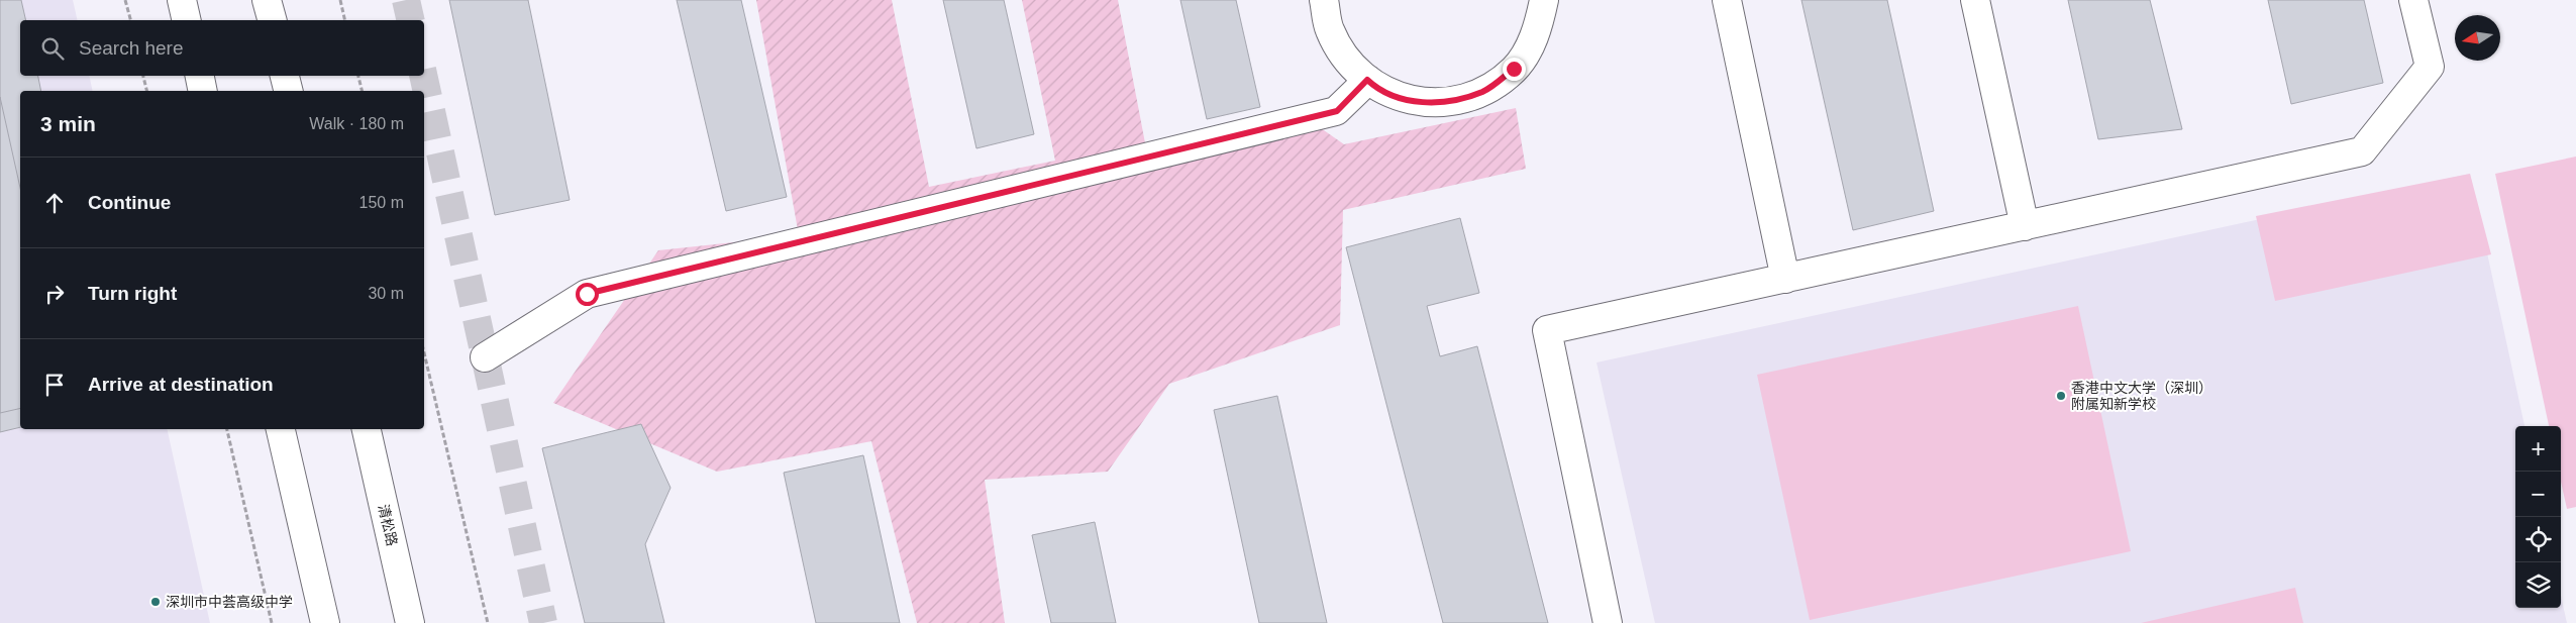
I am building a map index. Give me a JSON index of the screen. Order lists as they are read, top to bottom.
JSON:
{
  "streets": {
    "street": ["清松路"]
  },
  "places": ["香港中文大学（深圳） 附属知新学校", "深圳市中荟高级中学"],
  "north": "left",
  "page": {
    "search": "Search here",
    "heading": ["3 min", "Walk · 180 m"],
    "list": [
      ["Continue", "150 m"],
      ["Turn right", "30 m"],
      "Arrive at destination"
    ],
    "map_buttons": ["+", "−"]
  }
}
